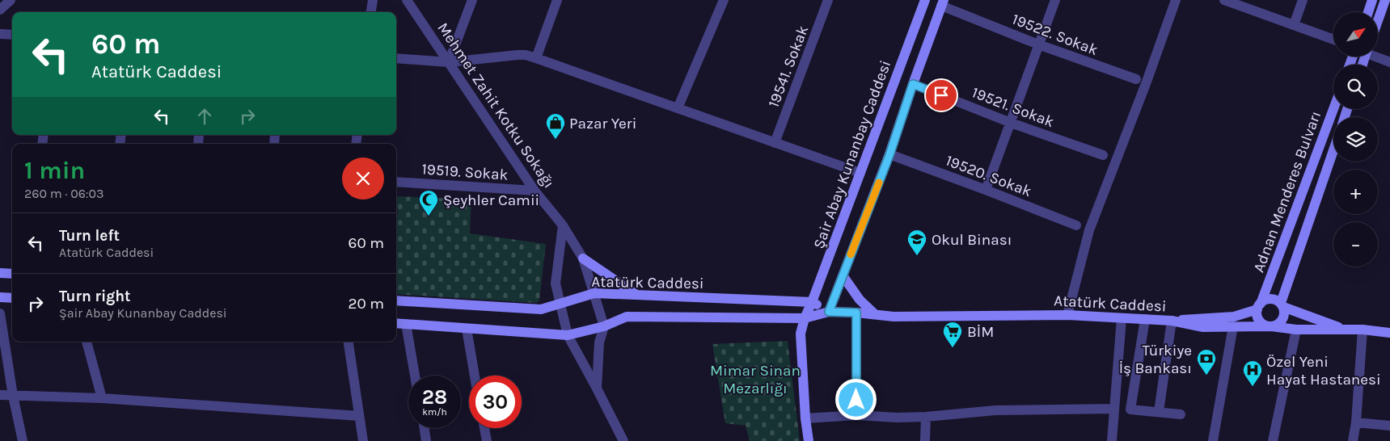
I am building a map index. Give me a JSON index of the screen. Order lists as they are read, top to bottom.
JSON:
{
  "streets": {
    "street": [
      "19522. Sokak",
      "19541. Sokak",
      "Mehmet Zahit Kotku Sokağı",
      "19521. Sokak",
      "Şair Abay Kunanbay Caddesi",
      "19519. Sokak",
      "19520. Sokak",
      "Adnan Menderes Bulvarı",
      "Atatürk Caddesi"
    ]
  },
  "crossings": [
    ["Mehmet Zahit Kotku Sokağı", "19519. Sokak"],
    ["Mehmet Zahit Kotku Sokağı", "Atatürk Caddesi"],
    ["Şair Abay Kunanbay Caddesi", "Atatürk Caddesi"],
    ["Adnan Menderes Bulvarı", "Atatürk Caddesi"]
  ],
  "parks": ["Mimar Sinan Mezarlığı"],
  "places": {
    "shop": ["Pazar Yeri"],
    "mosque": ["Şeyhler Camii"],
    "school or university": ["Okul Binası"],
    "supermarket": ["BİM"],
    "bank": ["Türkiye İş Bankası"],
    "hospital": ["Özel Yeni Hayat Hastanesi"]
  },
  "north": "top right",
  "page": {
    "map_buttons": ["+", "−"],
    "turn": ["60 m", "Atatürk Caddesi"],
    "heading": ["1 min", "260 m · 06:03"],
    "list": [
      {
        "name": "Turn left",
        "note": "Atatürk Caddesi",
        "value": "60 m"
      },
      {
        "name": "Turn right",
        "note": "Şair Abay Kunanbay Caddesi",
        "value": "20 m"
      }
    ],
    "speed": "28 km/h",
    "limit": "30"
  }
}
